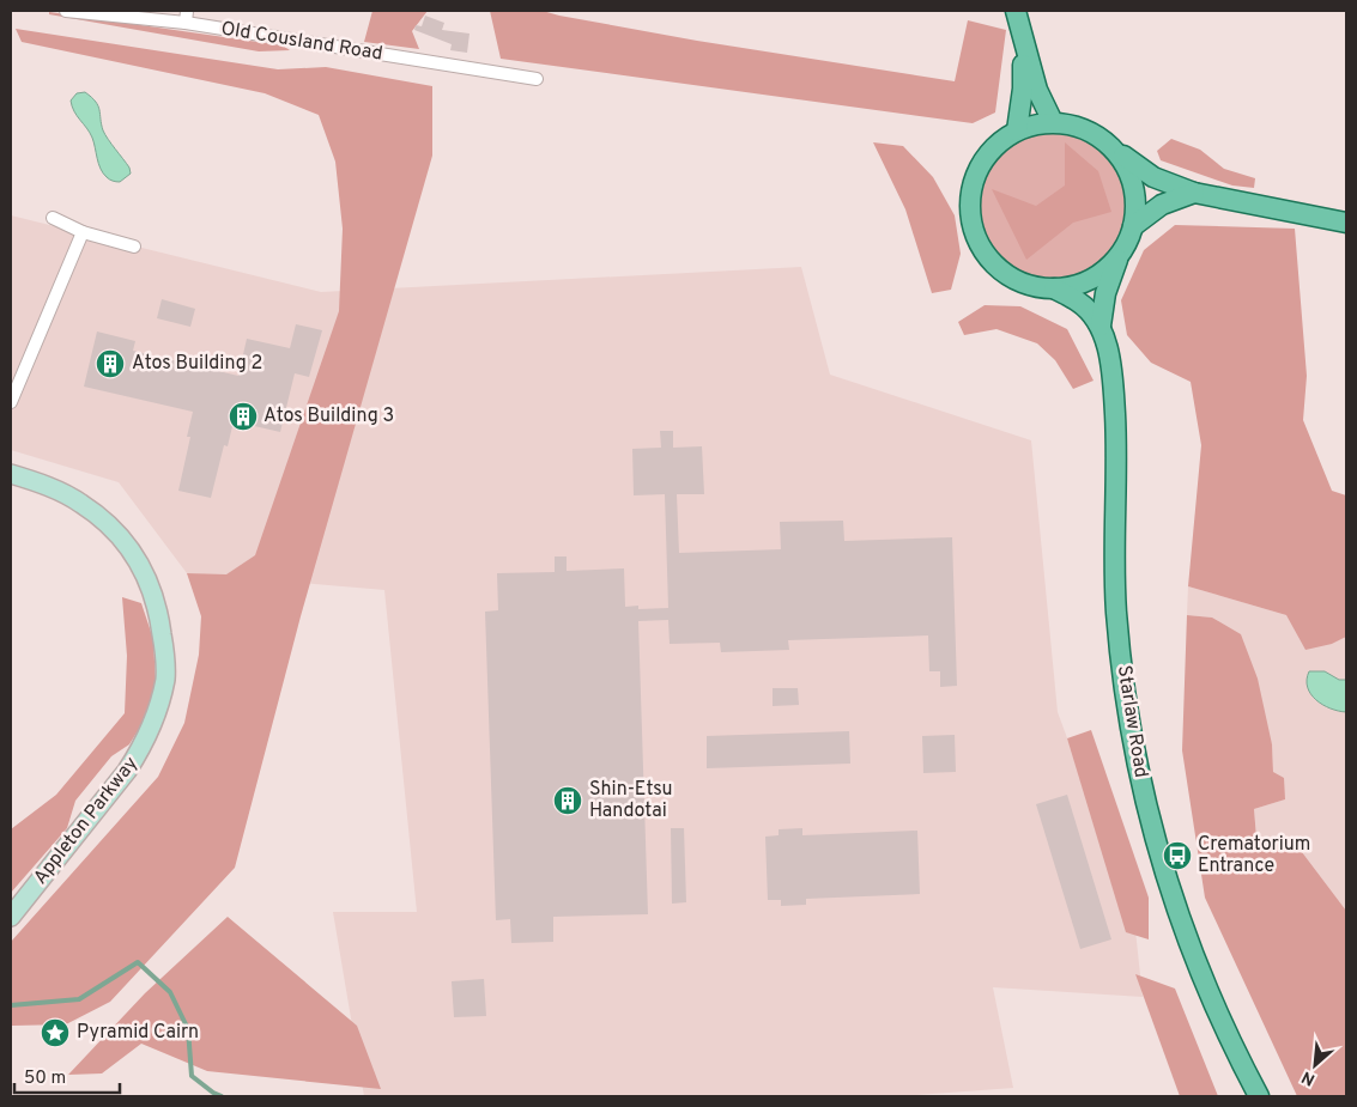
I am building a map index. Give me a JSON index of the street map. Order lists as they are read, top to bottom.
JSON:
{
  "streets": {
    "main road": ["Starlaw Road"],
    "street": ["Old Cousland Road", "Appleton Parkway"]
  },
  "places": {
    "building": ["Atos Building 2", "Atos Building 3", "Shin-Etsu Handotai"],
    "bus stop": ["Crematorium Entrance"],
    "place": ["Pyramid Cairn"]
  },
  "scale_bar": "50 m",
  "north": "bottom left"
}
